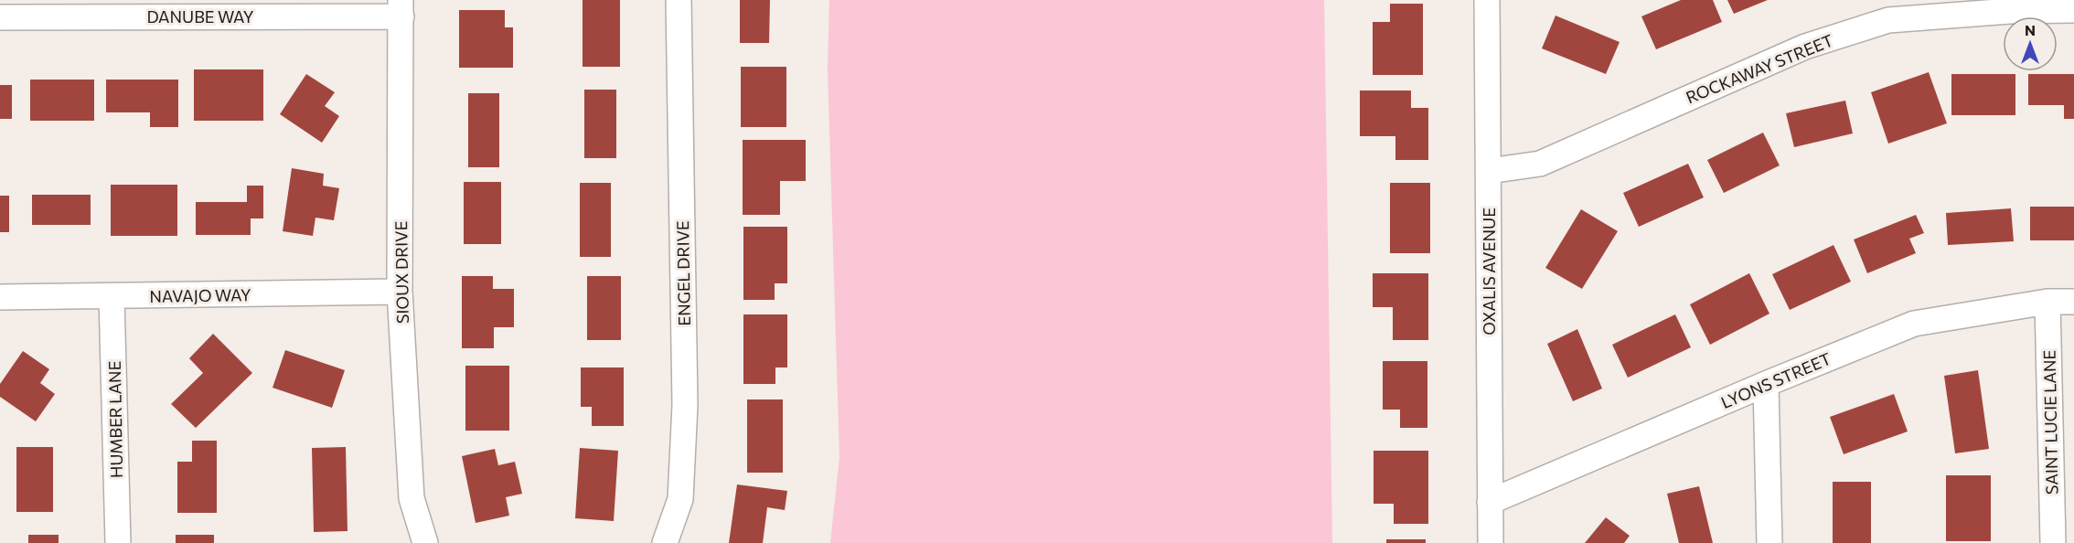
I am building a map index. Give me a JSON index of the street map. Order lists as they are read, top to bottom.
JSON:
{
  "streets": {
    "street": [
      "DANUBE WAY",
      "ROCKAWAY STREET",
      "OXALIS AVENUE",
      "SIOUX DRIVE",
      "ENGEL DRIVE",
      "NAVAJO WAY",
      "LYONS STREET",
      "HUMBER LANE",
      "SAINT LUCIE LANE"
    ]
  },
  "crossings": [
    ["DANUBE WAY", "SIOUX DRIVE"],
    ["ROCKAWAY STREET", "OXALIS AVENUE"],
    ["OXALIS AVENUE", "LYONS STREET"],
    ["SIOUX DRIVE", "NAVAJO WAY"],
    ["NAVAJO WAY", "HUMBER LANE"],
    ["LYONS STREET", "SAINT LUCIE LANE"]
  ],
  "north": "top"
}
